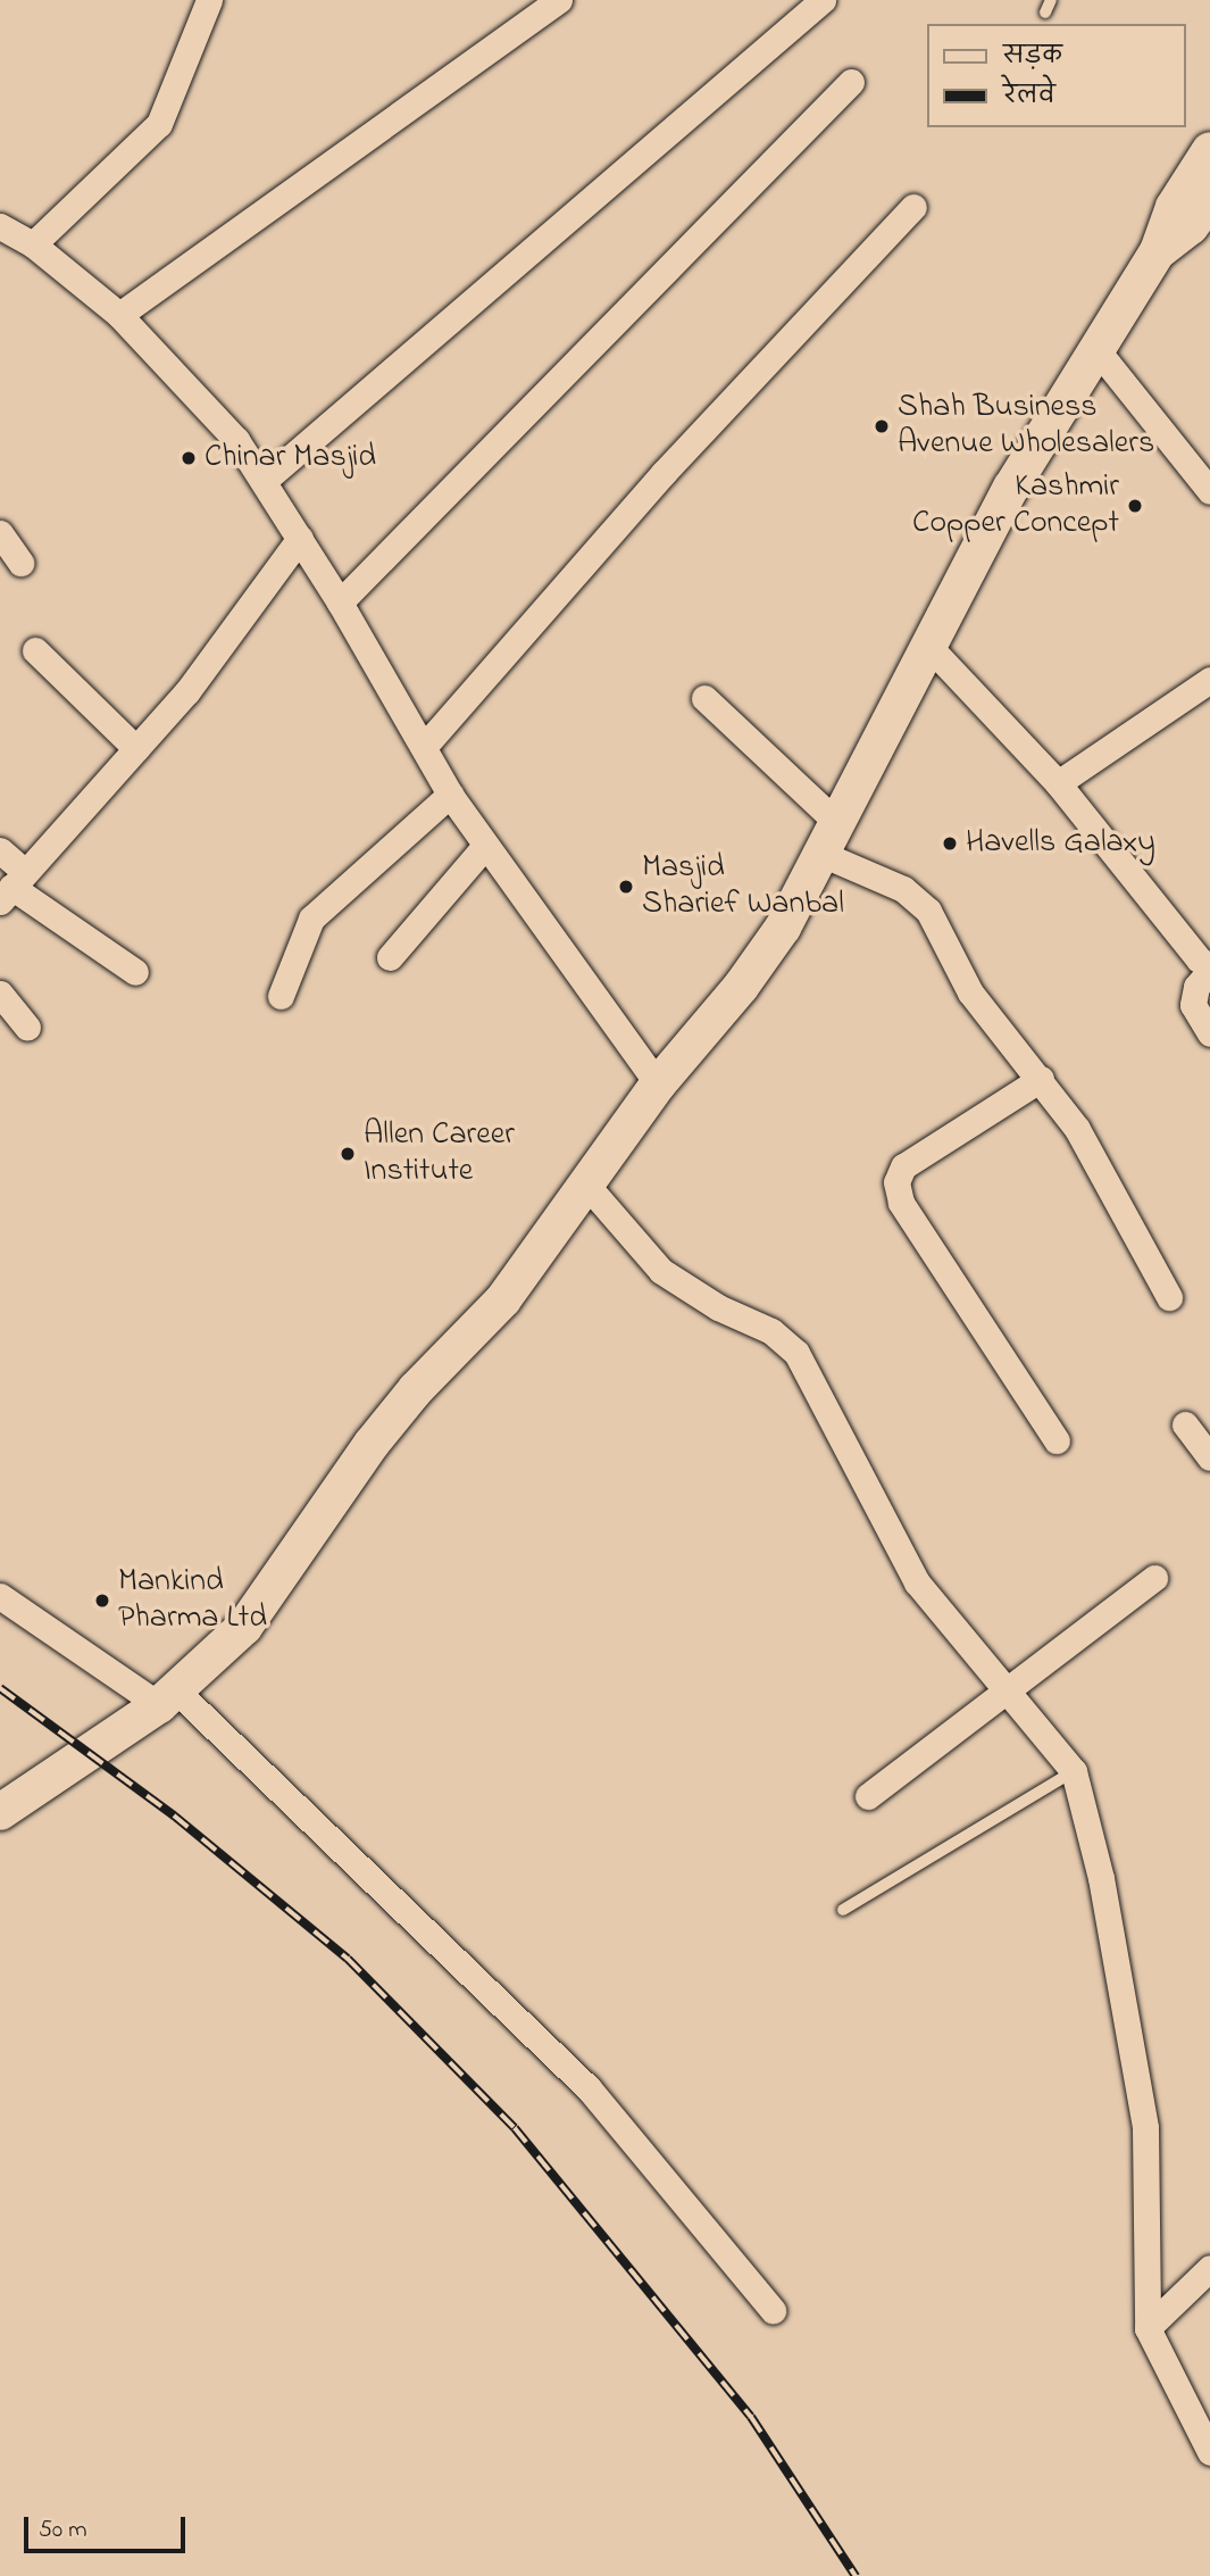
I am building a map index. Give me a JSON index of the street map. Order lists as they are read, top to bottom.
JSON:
{
  "places": [
    "Shah Business Avenue Wholesalers",
    "Chinar Masjid",
    "Kashmir Copper Concept",
    "Havells Galaxy",
    "Masjid Sharief Wanbal",
    "Allen Career Institute",
    "Mankind Pharma Ltd"
  ],
  "legend": ["सड़क", "रेलवे"],
  "scale_bar": "50 m"
}
